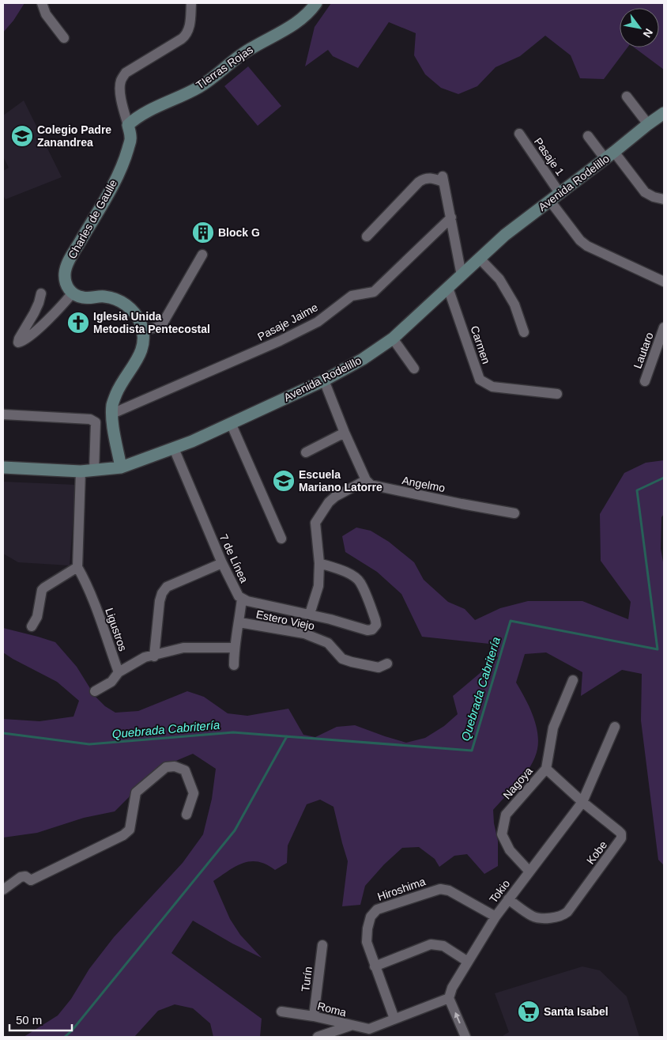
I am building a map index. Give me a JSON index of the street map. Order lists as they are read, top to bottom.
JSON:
{
  "streets": {
    "street": [
      "TIerras Rojas",
      "Pasaje 1",
      "Avenida Rodelillo",
      "Charles de Gaulle",
      "Pasaje Jaime",
      "Carmen",
      "Lautaro",
      "Angelmo",
      "7 de Línea",
      "Estero Viejo",
      "Ligustros",
      "Nagoya",
      "Kobe",
      "Hiroshima",
      "Tokio",
      "Turín",
      "Roma"
    ]
  },
  "crossings": [
    ["TIerras Rojas", "Charles de Gaulle"],
    ["Pasaje 1", "Avenida Rodelillo"],
    ["Avenida Rodelillo", "Carmen"],
    ["Avenida Rodelillo", "7 de Línea"],
    ["Avenida Rodelillo", "Ligustros"],
    ["Nagoya", "Kobe"],
    ["Nagoya", "Tokio"],
    ["Kobe", "Tokio"],
    ["Hiroshima", "Tokio"],
    ["Turín", "Roma"]
  ],
  "water": ["Quebrada Cabritería"],
  "places": {
    "school or university": ["Colegio Padre Zanandrea", "Escuela Mariano Latorre"],
    "building": ["Block G"],
    "church": ["Iglesia Unida Metodista Pentecostal"],
    "supermarket": ["Santa Isabel"]
  },
  "scale_bar": "50 m",
  "north": "bottom right"
}
